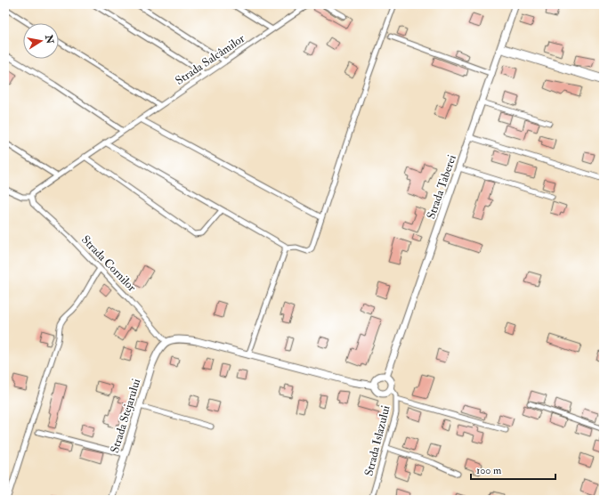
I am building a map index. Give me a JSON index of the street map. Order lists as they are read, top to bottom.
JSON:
{
  "streets": {
    "street": [
      "Strada Salcâmilor",
      "Strada Taberei",
      "Strada Cornilor",
      "Strada Stejarului",
      "Strada Islazului"
    ]
  },
  "crossings": [
    ["Strada Salcâmilor", "Strada Cornilor"],
    ["Strada Taberei", "Strada Islazului"],
    ["Strada Cornilor", "Strada Stejarului"]
  ],
  "scale_bar": "100 m",
  "north": "right"
}
